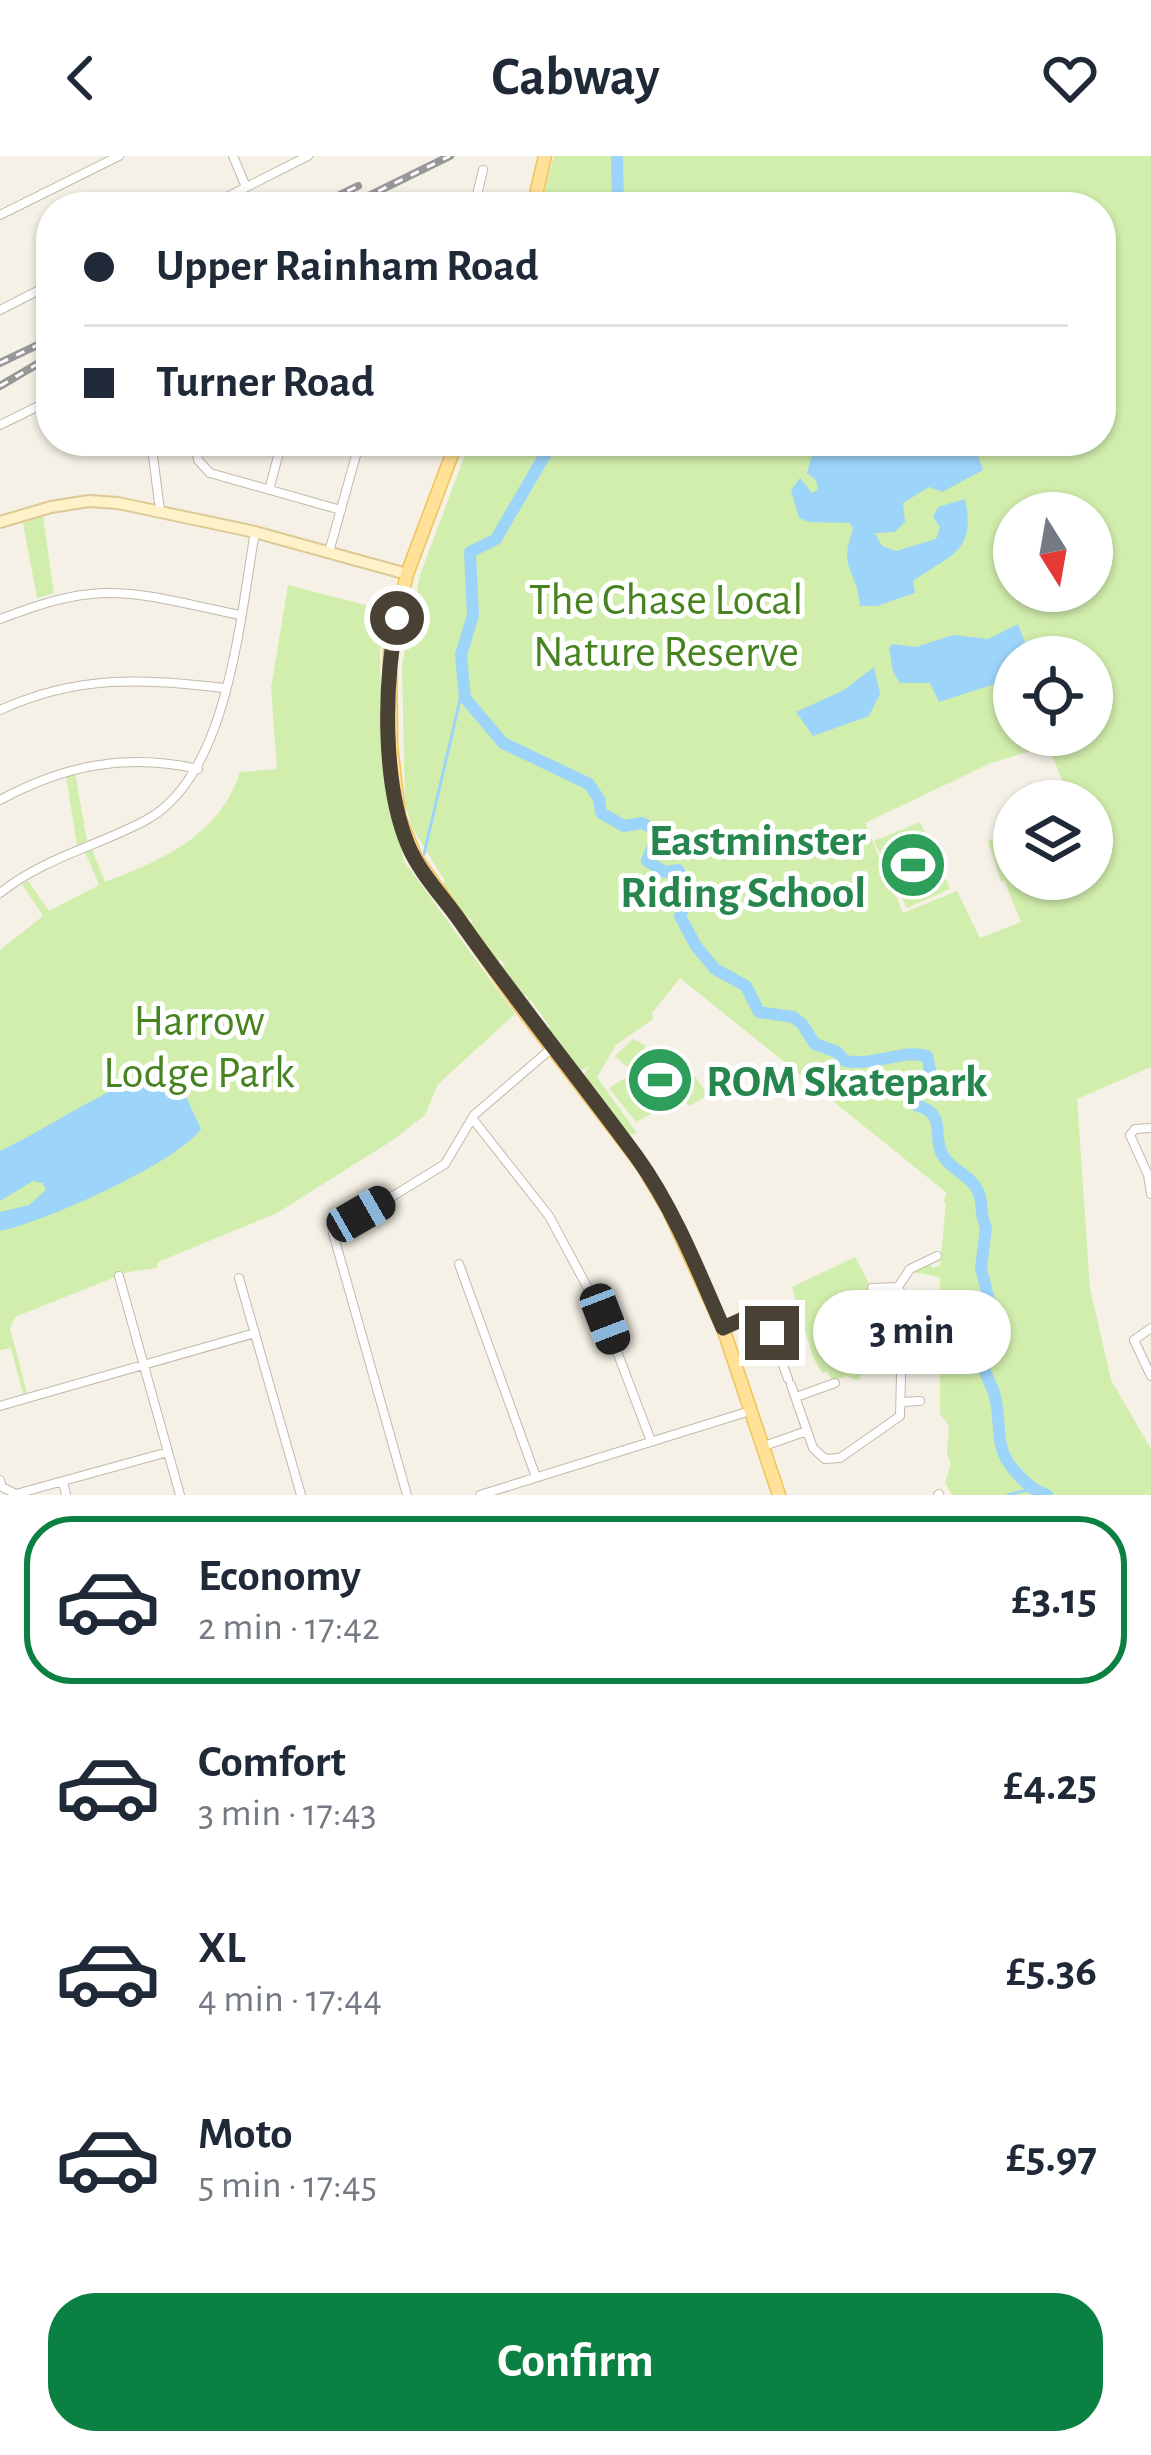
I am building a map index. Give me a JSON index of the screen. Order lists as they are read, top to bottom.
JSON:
{
  "parks": ["The Chase Local Nature Reserve", "Harrow Lodge Park"],
  "places": {
    "sports": ["Eastminster Riding School", "ROM Skatepark"]
  },
  "north": "bottom",
  "page": {
    "header": "Cabway",
    "banner": ["Upper Rainham Road", "Turner Road"],
    "bubble": "3 min",
    "list": [
      {
        "name": "Economy",
        "note": "2 min · 17:42",
        "value": "£3.15"
      },
      {
        "name": "Comfort",
        "note": "3 min · 17:43",
        "value": "£4.25"
      },
      {
        "name": "XL",
        "note": "4 min · 17:44",
        "value": "£5.36"
      },
      {
        "name": "Moto",
        "note": "5 min · 17:45",
        "value": "£5.97"
      }
    ],
    "buttons": "Confirm"
  }
}
